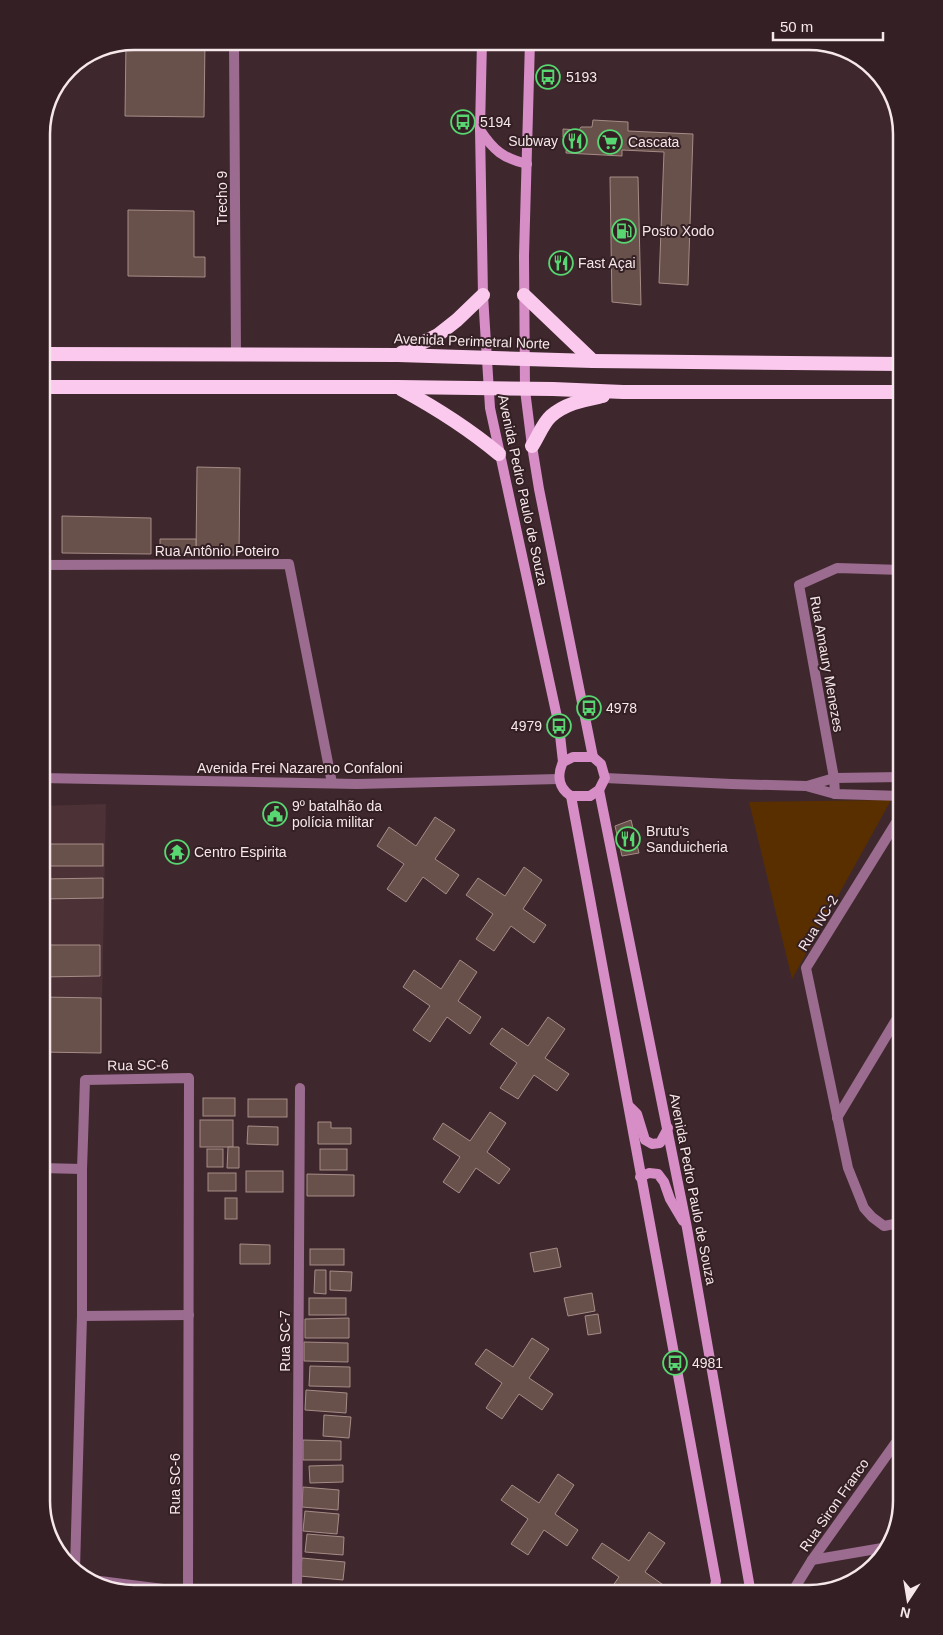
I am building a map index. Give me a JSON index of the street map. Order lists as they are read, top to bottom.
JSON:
{
  "streets": {
    "highway": ["Avenida Perimetral Norte"],
    "main road": ["Avenida Pedro Paulo de Souza"],
    "street": [
      "Trecho 9",
      "Rua Antônio Poteiro",
      "Rua Amaury Menezes",
      "Avenida Frei Nazareno Confaloni",
      "Rua NC-2",
      "Rua SC-6",
      "Rua SC-7",
      "Rua Siron Franco"
    ]
  },
  "crossings": [
    ["Trecho 9", "Avenida Perimetral Norte"],
    ["Avenida Perimetral Norte", "Avenida Pedro Paulo de Souza"],
    ["Avenida Pedro Paulo de Souza", "Avenida Frei Nazareno Confaloni"],
    ["Rua Antônio Poteiro", "Avenida Frei Nazareno Confaloni"]
  ],
  "places": {
    "bus stop": [
      "5193",
      "5194",
      "4978",
      "4979",
      "4981"
    ],
    "restaurant": ["Subway", "Fast Açai", "Brutu's Sanduicheria"],
    "supermarket": ["Cascata"],
    "fuel station": ["Posto Xodo"],
    "public building": ["9º batalhão da polícia militar"],
    "temple": ["Centro Espirita"]
  },
  "scale_bar": "50 m",
  "north": "bottom"
}
